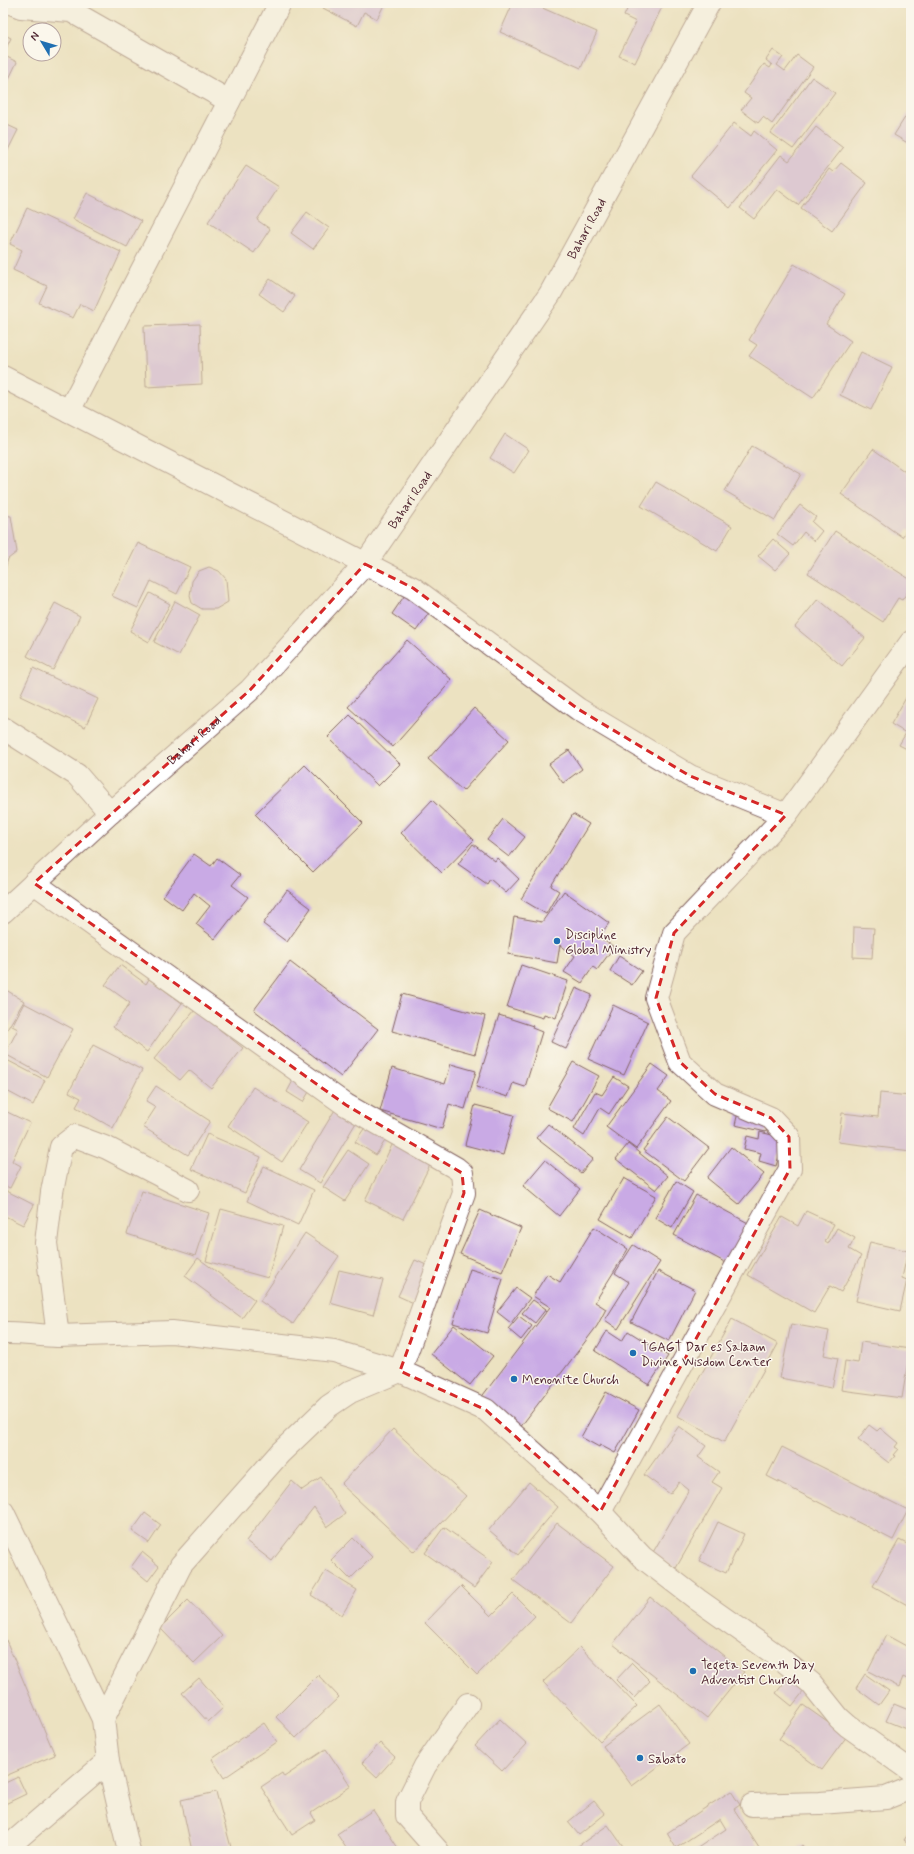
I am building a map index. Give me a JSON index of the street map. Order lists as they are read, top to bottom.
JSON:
{
  "streets": {
    "street": ["Bahari Road"]
  },
  "places": [
    "Discipline Global Ministry",
    "TGAGT Dar es Salaam Divine Wisdom Center",
    "Menonite Church",
    "Tegeta Seventh Day Adventist Church",
    "Sabato"
  ],
  "north": "top left"
}
